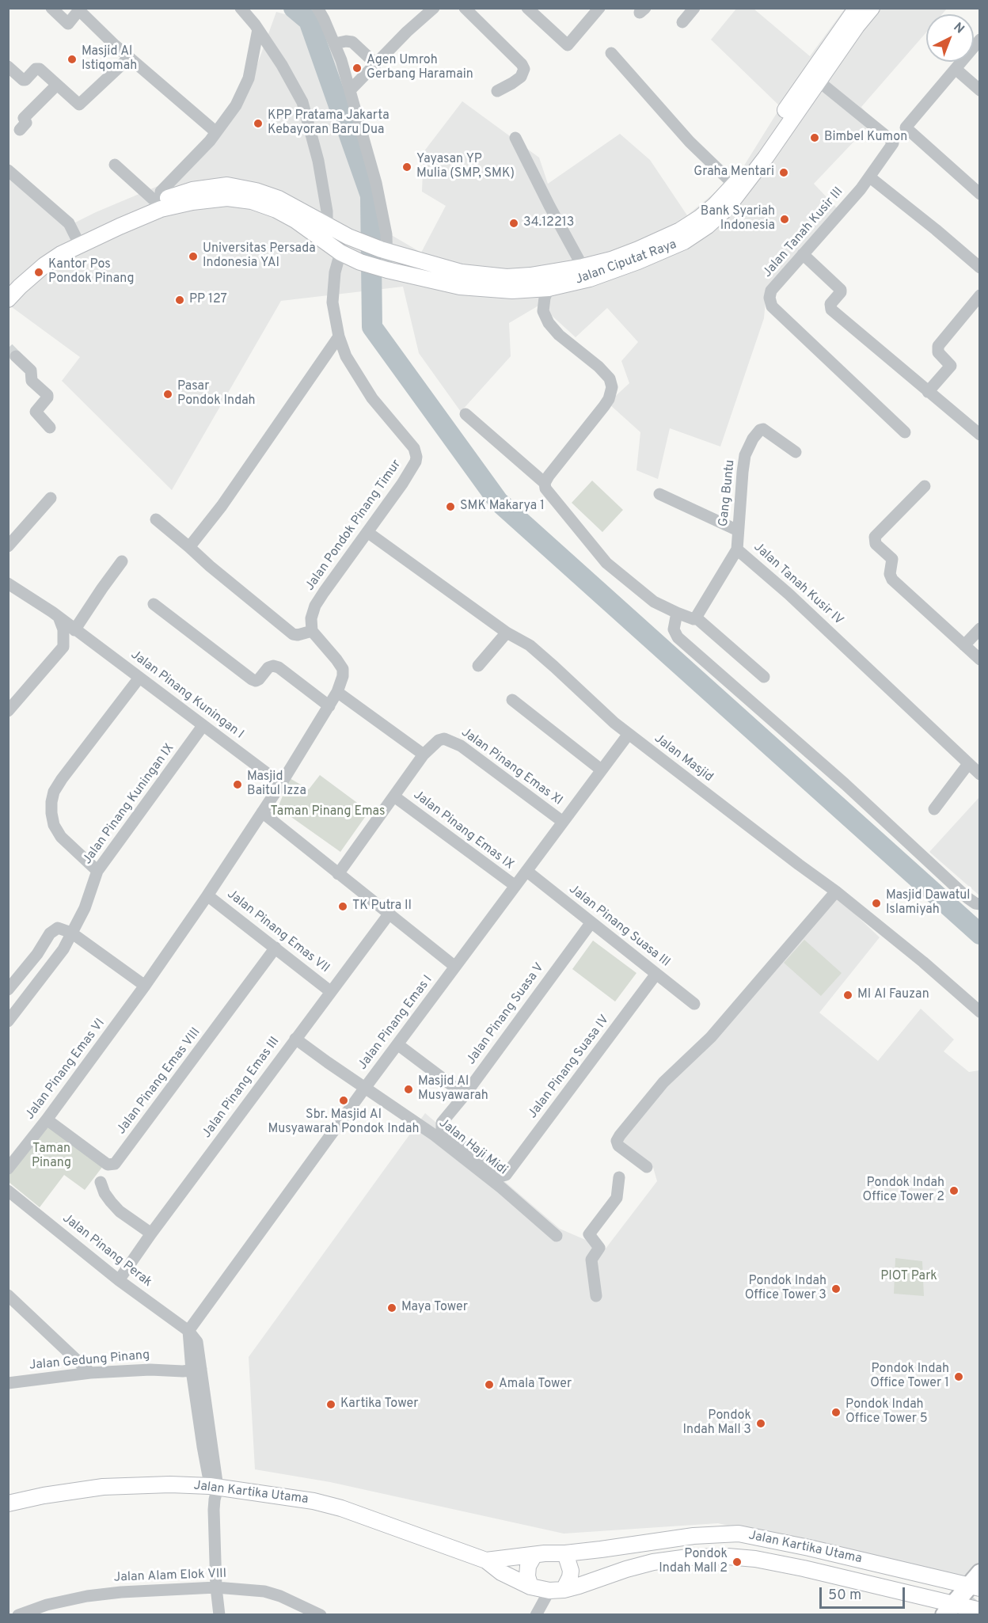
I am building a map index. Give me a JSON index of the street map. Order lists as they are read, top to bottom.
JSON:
{
  "streets": {
    "main road": ["Jalan Ciputat Raya", "Jalan Kartika Utama"],
    "street": [
      "Jalan Tanah Kusir III",
      "Gang Buntu",
      "Jalan Pondok Pinang Timur",
      "Jalan Tanah Kusir IV",
      "Jalan Pinang Kuningan I",
      "Jalan Masjid",
      "Jalan Pinang Emas XI",
      "Jalan Pinang Kuningan IX",
      "Jalan Pinang Emas IX",
      "Jalan Pinang Suasa III",
      "Jalan Pinang Emas VII",
      "Jalan Pinang Suasa V",
      "Jalan Pinang Emas I",
      "Jalan Pinang Suasa IV",
      "Jalan Pinang Emas VI",
      "Jalan Pinang Emas VIII",
      "Jalan Pinang Emas III",
      "Jalan Haji Midi",
      "Jalan Pinang Perak",
      "Jalan Gedung Pinang",
      "Jalan Alam Elok VIII"
    ]
  },
  "crossings": [
    ["Jalan Tanah Kusir III", "Jalan Ciputat Raya"],
    ["Jalan Ciputat Raya", "Jalan Pondok Pinang Timur"],
    ["Gang Buntu", "Jalan Tanah Kusir IV"],
    ["Jalan Pondok Pinang Timur", "Jalan Masjid"],
    ["Jalan Pinang Kuningan I", "Jalan Pinang Kuningan IX"],
    ["Jalan Pinang Kuningan I", "Jalan Pinang Emas VI"],
    ["Jalan Masjid", "Jalan Pinang Emas I"],
    ["Jalan Pinang Emas XI", "Jalan Pinang Emas IX"],
    ["Jalan Pinang Emas XI", "Jalan Pinang Emas I"],
    ["Jalan Pinang Emas IX", "Jalan Pinang Emas I"],
    ["Jalan Pinang Suasa III", "Jalan Pinang Suasa V"],
    ["Jalan Pinang Suasa III", "Jalan Pinang Emas I"],
    ["Jalan Pinang Suasa III", "Jalan Pinang Suasa IV"],
    ["Jalan Pinang Emas VII", "Jalan Pinang Emas VI"],
    ["Jalan Pinang Emas VII", "Jalan Pinang Emas VIII"],
    ["Jalan Pinang Emas VII", "Jalan Pinang Emas III"],
    ["Jalan Pinang Suasa V", "Jalan Pinang Suasa IV"],
    ["Jalan Pinang Emas I", "Jalan Haji Midi"],
    ["Jalan Pinang Emas I", "Jalan Pinang Perak"],
    ["Jalan Pinang Emas VI", "Jalan Pinang Emas VIII"],
    ["Jalan Pinang Emas III", "Jalan Haji Midi"],
    ["Jalan Pinang Emas III", "Jalan Pinang Perak"],
    ["Jalan Pinang Perak", "Jalan Gedung Pinang"],
    ["Jalan Pinang Perak", "Jalan Kartika Utama"],
    ["Jalan Pinang Perak", "Jalan Alam Elok VIII"]
  ],
  "parks": ["Taman Pinang Emas", "Taman Pinang", "PIOT Park"],
  "places": [
    "Masjid Al Istiqomah",
    "Agen Umroh Gerbang Haramain",
    "KPP Pratama Jakarta Kebayoran Baru Dua",
    "Bimbel Kumon",
    "Yayasan YP Mulia (SMP, SMK)",
    "Graha Mentari",
    "Bank Syariah Indonesia",
    "34.12213",
    "Universitas Persada Indonesia YAI",
    "Kantor Pos Pondok Pinang",
    "PP 127",
    "Pasar Pondok Indah",
    "SMK Makarya 1",
    "Masjid Baitul Izza",
    "Masjid Dawatul Islamiyah",
    "TK Putra II",
    "MI Al Fauzan",
    "Masjid Al Musyawarah",
    "Sbr. Masjid Al Musyawarah Pondok Indah",
    "Pondok Indah Office Tower 2",
    "Pondok Indah Office Tower 3",
    "Maya Tower",
    "Pondok Indah Office Tower 1",
    "Amala Tower",
    "Kartika Tower",
    "Pondok Indah Office Tower 5",
    "Pondok Indah Mall 3",
    "Pondok Indah Mall 2"
  ],
  "scale_bar": "50 m",
  "north": "top right"
}
